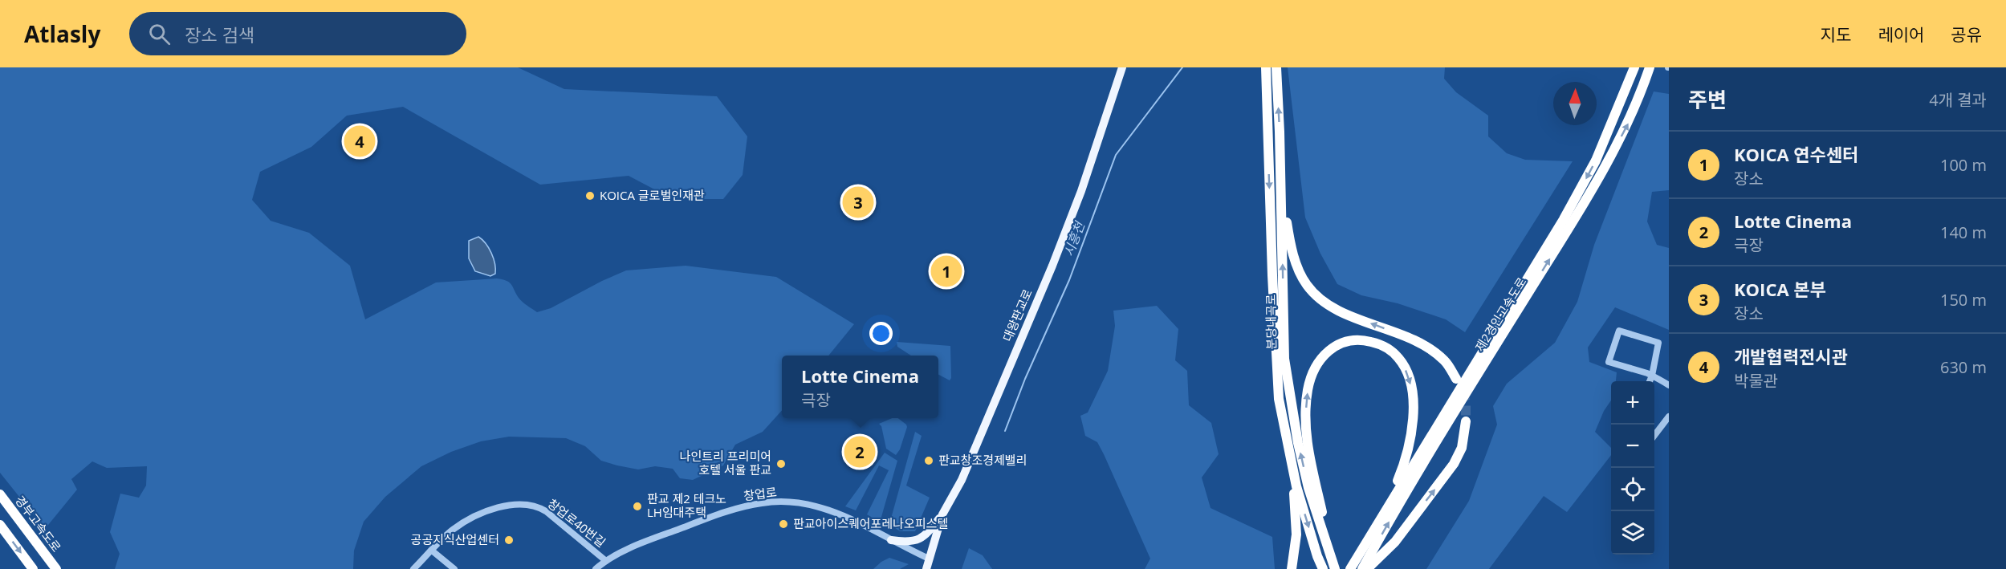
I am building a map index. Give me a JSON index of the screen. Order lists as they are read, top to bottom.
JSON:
{
  "streets": {
    "highway": ["제2경인고속도로", "분당내곡로", "경부고속도로"],
    "main road": ["대왕판교로"],
    "street": ["창업로", "창업로40번길"]
  },
  "crossings": [
    ["대왕판교로", "창업로"],
    ["창업로", "창업로40번길"]
  ],
  "water": ["시흥천"],
  "places": [
    "KOICA 글로벌인재관",
    "판교창조경제밸리",
    "나인트리 프리미어 호텔 서울 판교",
    "판교 제2 테크노 LH임대주택",
    "판교아이스퀘어포레나오피스텔",
    "공공지식산업센터"
  ],
  "north": "top",
  "page": {
    "header": "Atlasly",
    "search": "장소 검색",
    "nav": ["지도", "레이어", "공유"],
    "heading": ["주변", "4개 결과"],
    "pins": [
      "4",
      "3",
      "1",
      "2"
    ],
    "list": [
      {
        "mark": "1",
        "name": "KOICA 연수센터",
        "note": "장소",
        "value": "100 m"
      },
      {
        "mark": "2",
        "name": "Lotte Cinema",
        "note": "극장",
        "value": "140 m"
      },
      {
        "mark": "3",
        "name": "KOICA 본부",
        "note": "장소",
        "value": "150 m"
      },
      {
        "mark": "4",
        "name": "개발협력전시관",
        "note": "박물관",
        "value": "630 m"
      }
    ],
    "popup": ["Lotte Cinema", "극장"],
    "map_buttons": ["+", "−"]
  }
}
